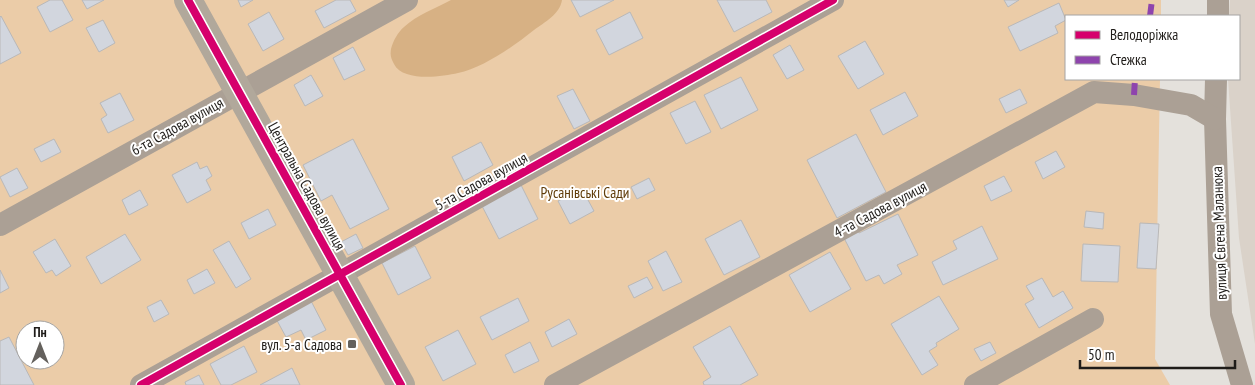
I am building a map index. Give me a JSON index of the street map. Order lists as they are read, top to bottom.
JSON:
{
  "streets": {
    "main road": ["Центральна Садова вулиця"],
    "street": [
      "6-та Садова вулиця",
      "5-та Садова вулиця",
      "4-та Садова вулиця",
      "вулиця Євгена Маланюка"
    ]
  },
  "crossings": [
    ["6-та Садова вулиця", "Центральна Садова вулиця"],
    ["5-та Садова вулиця", "Центральна Садова вулиця"],
    ["4-та Садова вулиця", "вулиця Євгена Маланюка"]
  ],
  "parks": ["Русанівські Сади"],
  "places": {
    "transit": ["вул. 5-а Садова"]
  },
  "legend": ["Велодоріжка", "Стежка"],
  "scale_bar": "50 m",
  "north": "top"
}
